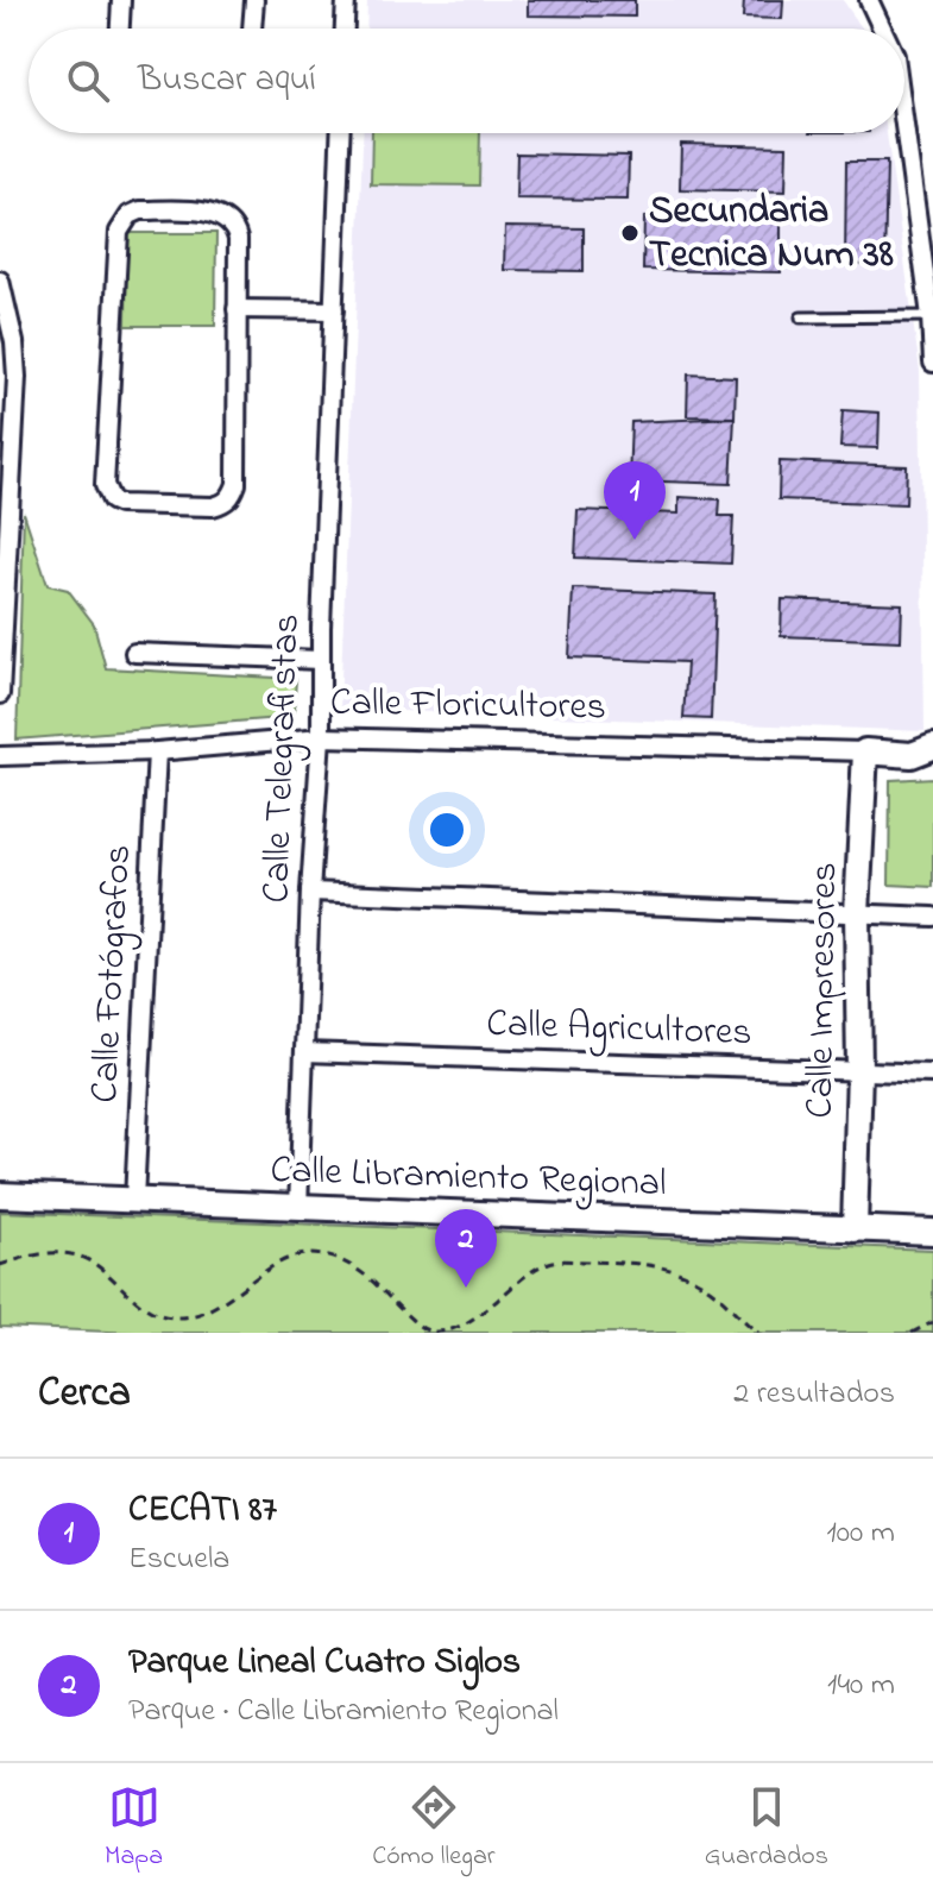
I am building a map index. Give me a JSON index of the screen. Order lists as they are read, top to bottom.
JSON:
{
  "streets": {
    "street": [
      "Calle Floricultores",
      "Calle Telegrafistas",
      "Calle Fotógrafos",
      "Calle Impresores",
      "Calle Agricultores",
      "Calle Libramiento Regional"
    ]
  },
  "crossings": [
    ["Calle Floricultores", "Calle Telegrafistas"],
    ["Calle Floricultores", "Calle Fotógrafos"],
    ["Calle Floricultores", "Calle Impresores"],
    ["Calle Telegrafistas", "Calle Agricultores"],
    ["Calle Telegrafistas", "Calle Libramiento Regional"],
    ["Calle Fotógrafos", "Calle Libramiento Regional"],
    ["Calle Impresores", "Calle Agricultores"],
    ["Calle Impresores", "Calle Libramiento Regional"]
  ],
  "places": ["Secundaria Tecnica Num 38"],
  "page": {
    "search": "Buscar aquí",
    "pins": ["1", "2"],
    "heading": ["Cerca", "2 resultados"],
    "list": [
      {
        "mark": "1",
        "name": "CECATI 87",
        "note": "Escuela",
        "value": "100 m"
      },
      {
        "mark": "2",
        "name": "Parque Lineal Cuatro Siglos",
        "note": "Parque · Calle Libramiento Regional",
        "value": "140 m"
      }
    ],
    "nav": ["Mapa", "Cómo llegar", "Guardados"]
  }
}
